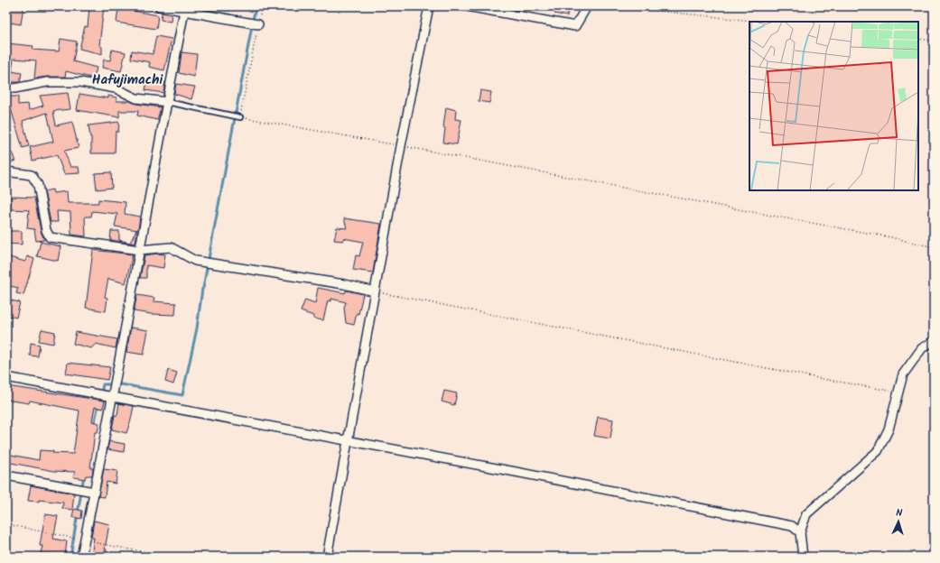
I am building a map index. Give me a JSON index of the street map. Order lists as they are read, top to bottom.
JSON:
{
  "districts": ["Hafujimachi"],
  "north": "top"
}
